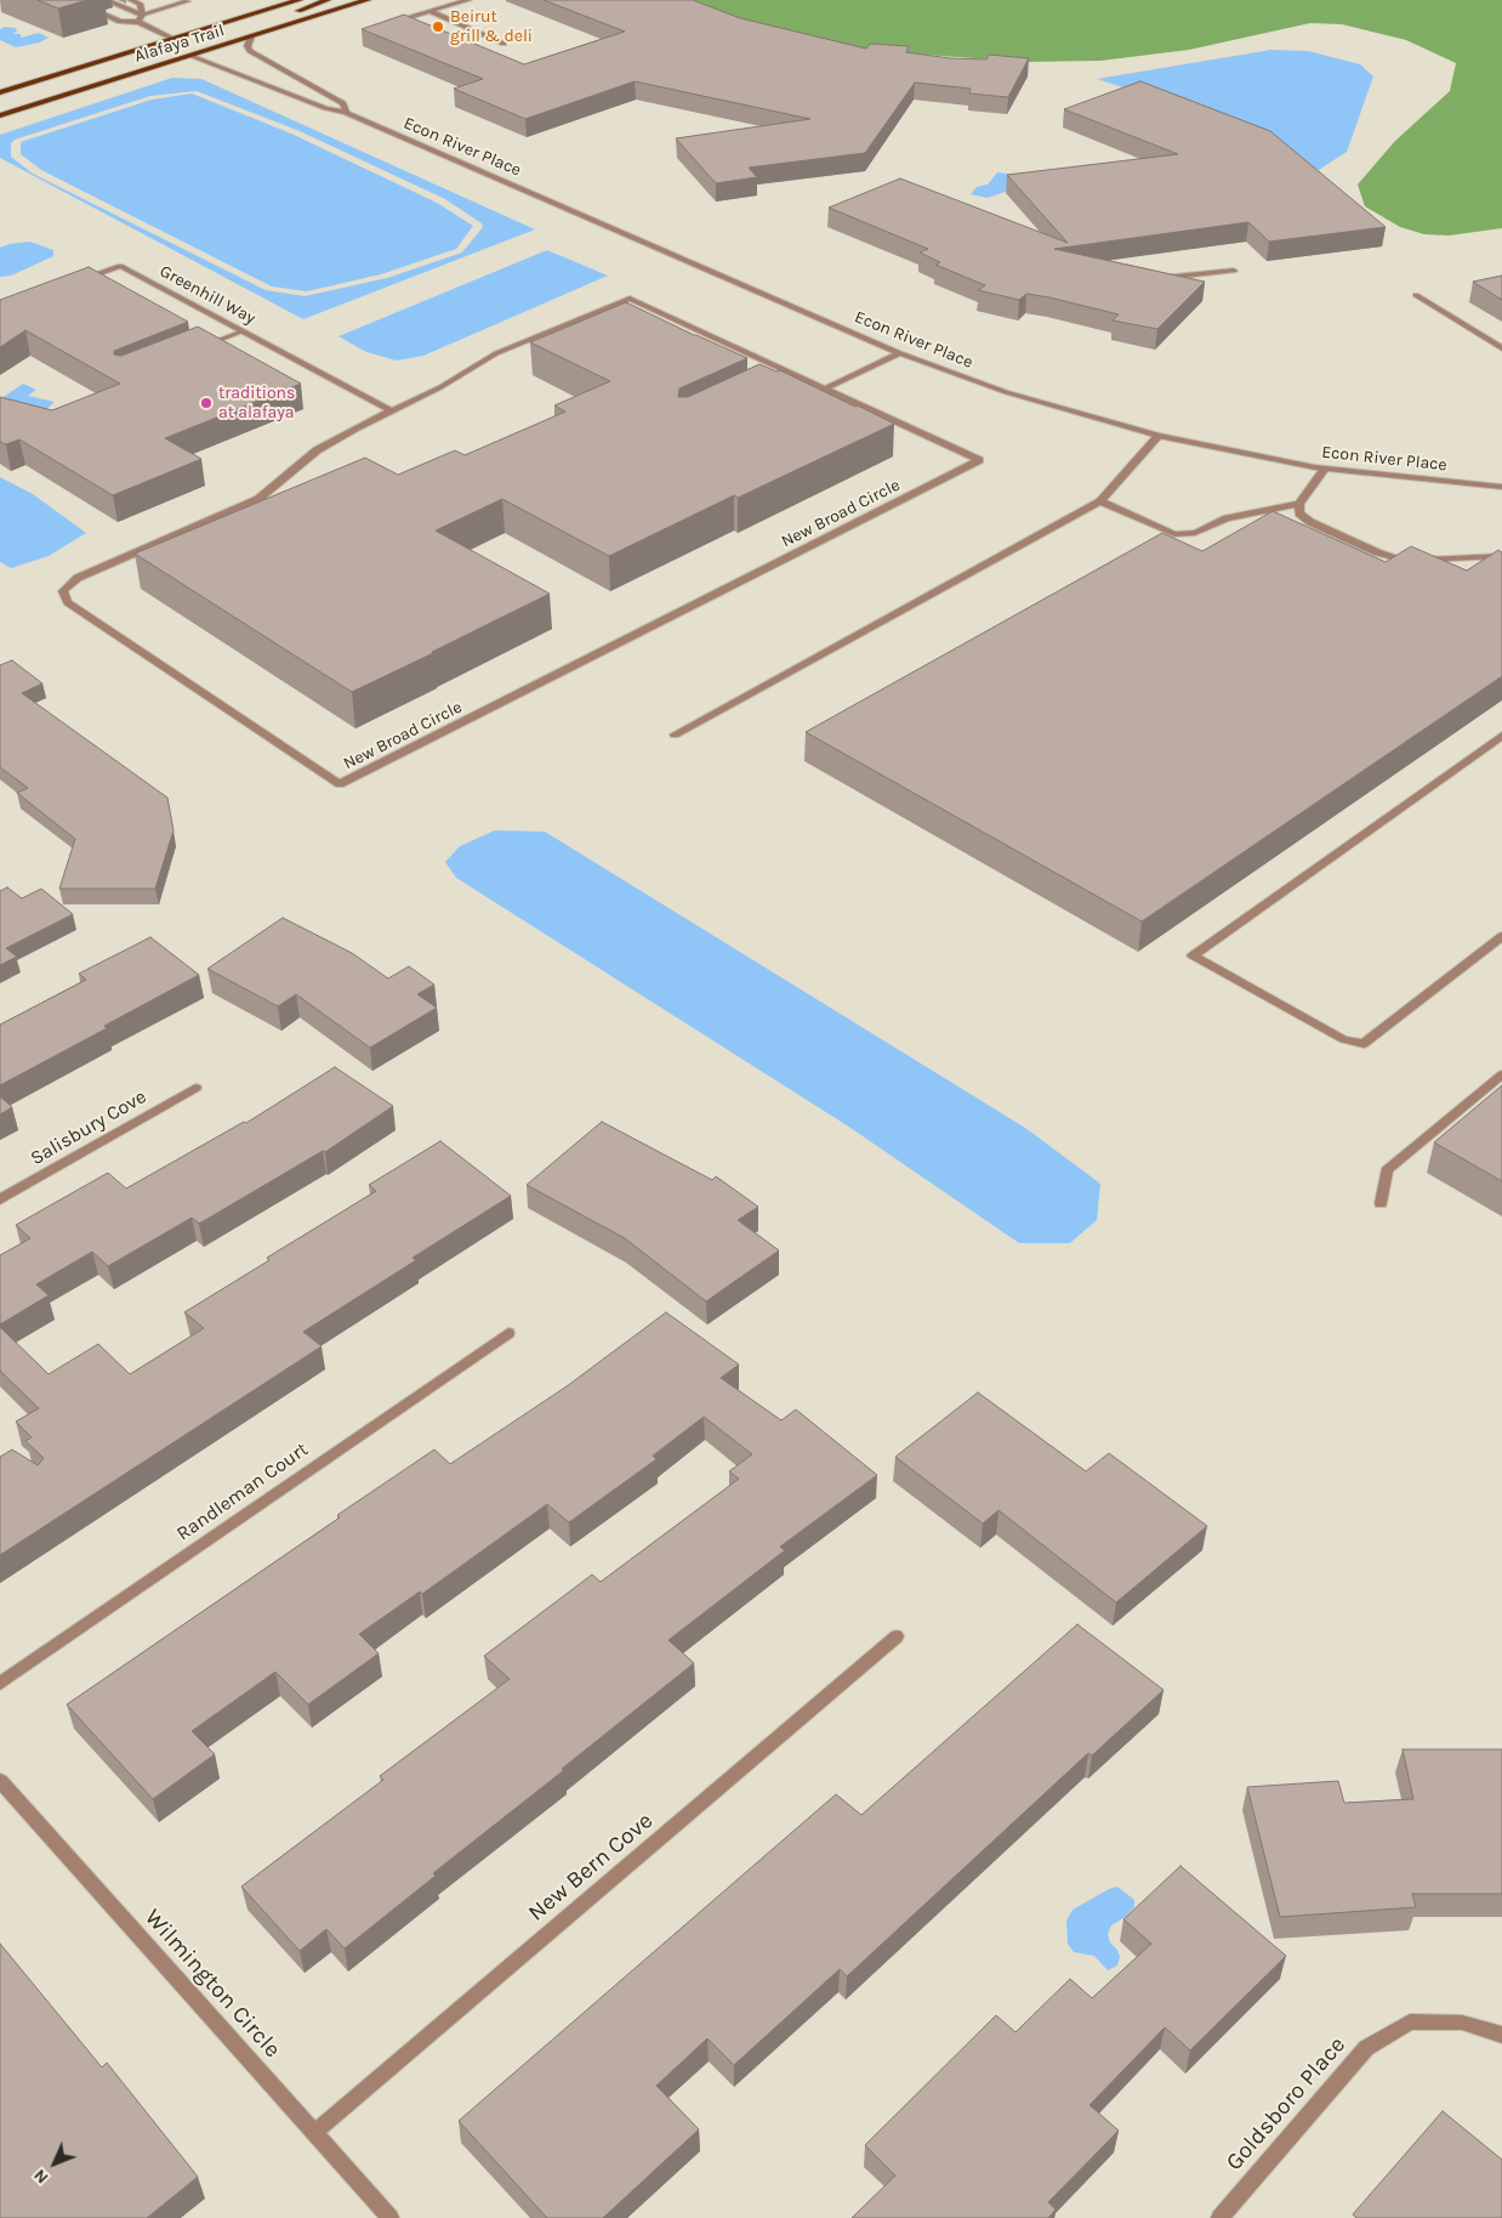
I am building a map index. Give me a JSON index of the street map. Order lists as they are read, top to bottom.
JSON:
{
  "streets": {
    "main road": ["Alafaya Trail"],
    "street": [
      "Econ River Place",
      "Greenhill Way",
      "New Broad Circle",
      "Salisbury Cove",
      "Randleman Court",
      "New Bern Cove",
      "Wilmington Circle",
      "Goldsboro Place"
    ]
  },
  "crossings": [
    ["Alafaya Trail", "Econ River Place"],
    ["Greenhill Way", "New Broad Circle"],
    ["New Bern Cove", "Wilmington Circle"]
  ],
  "places": ["Beirut grill & deli", "traditions at alafaya"],
  "north": "bottom left"
}
